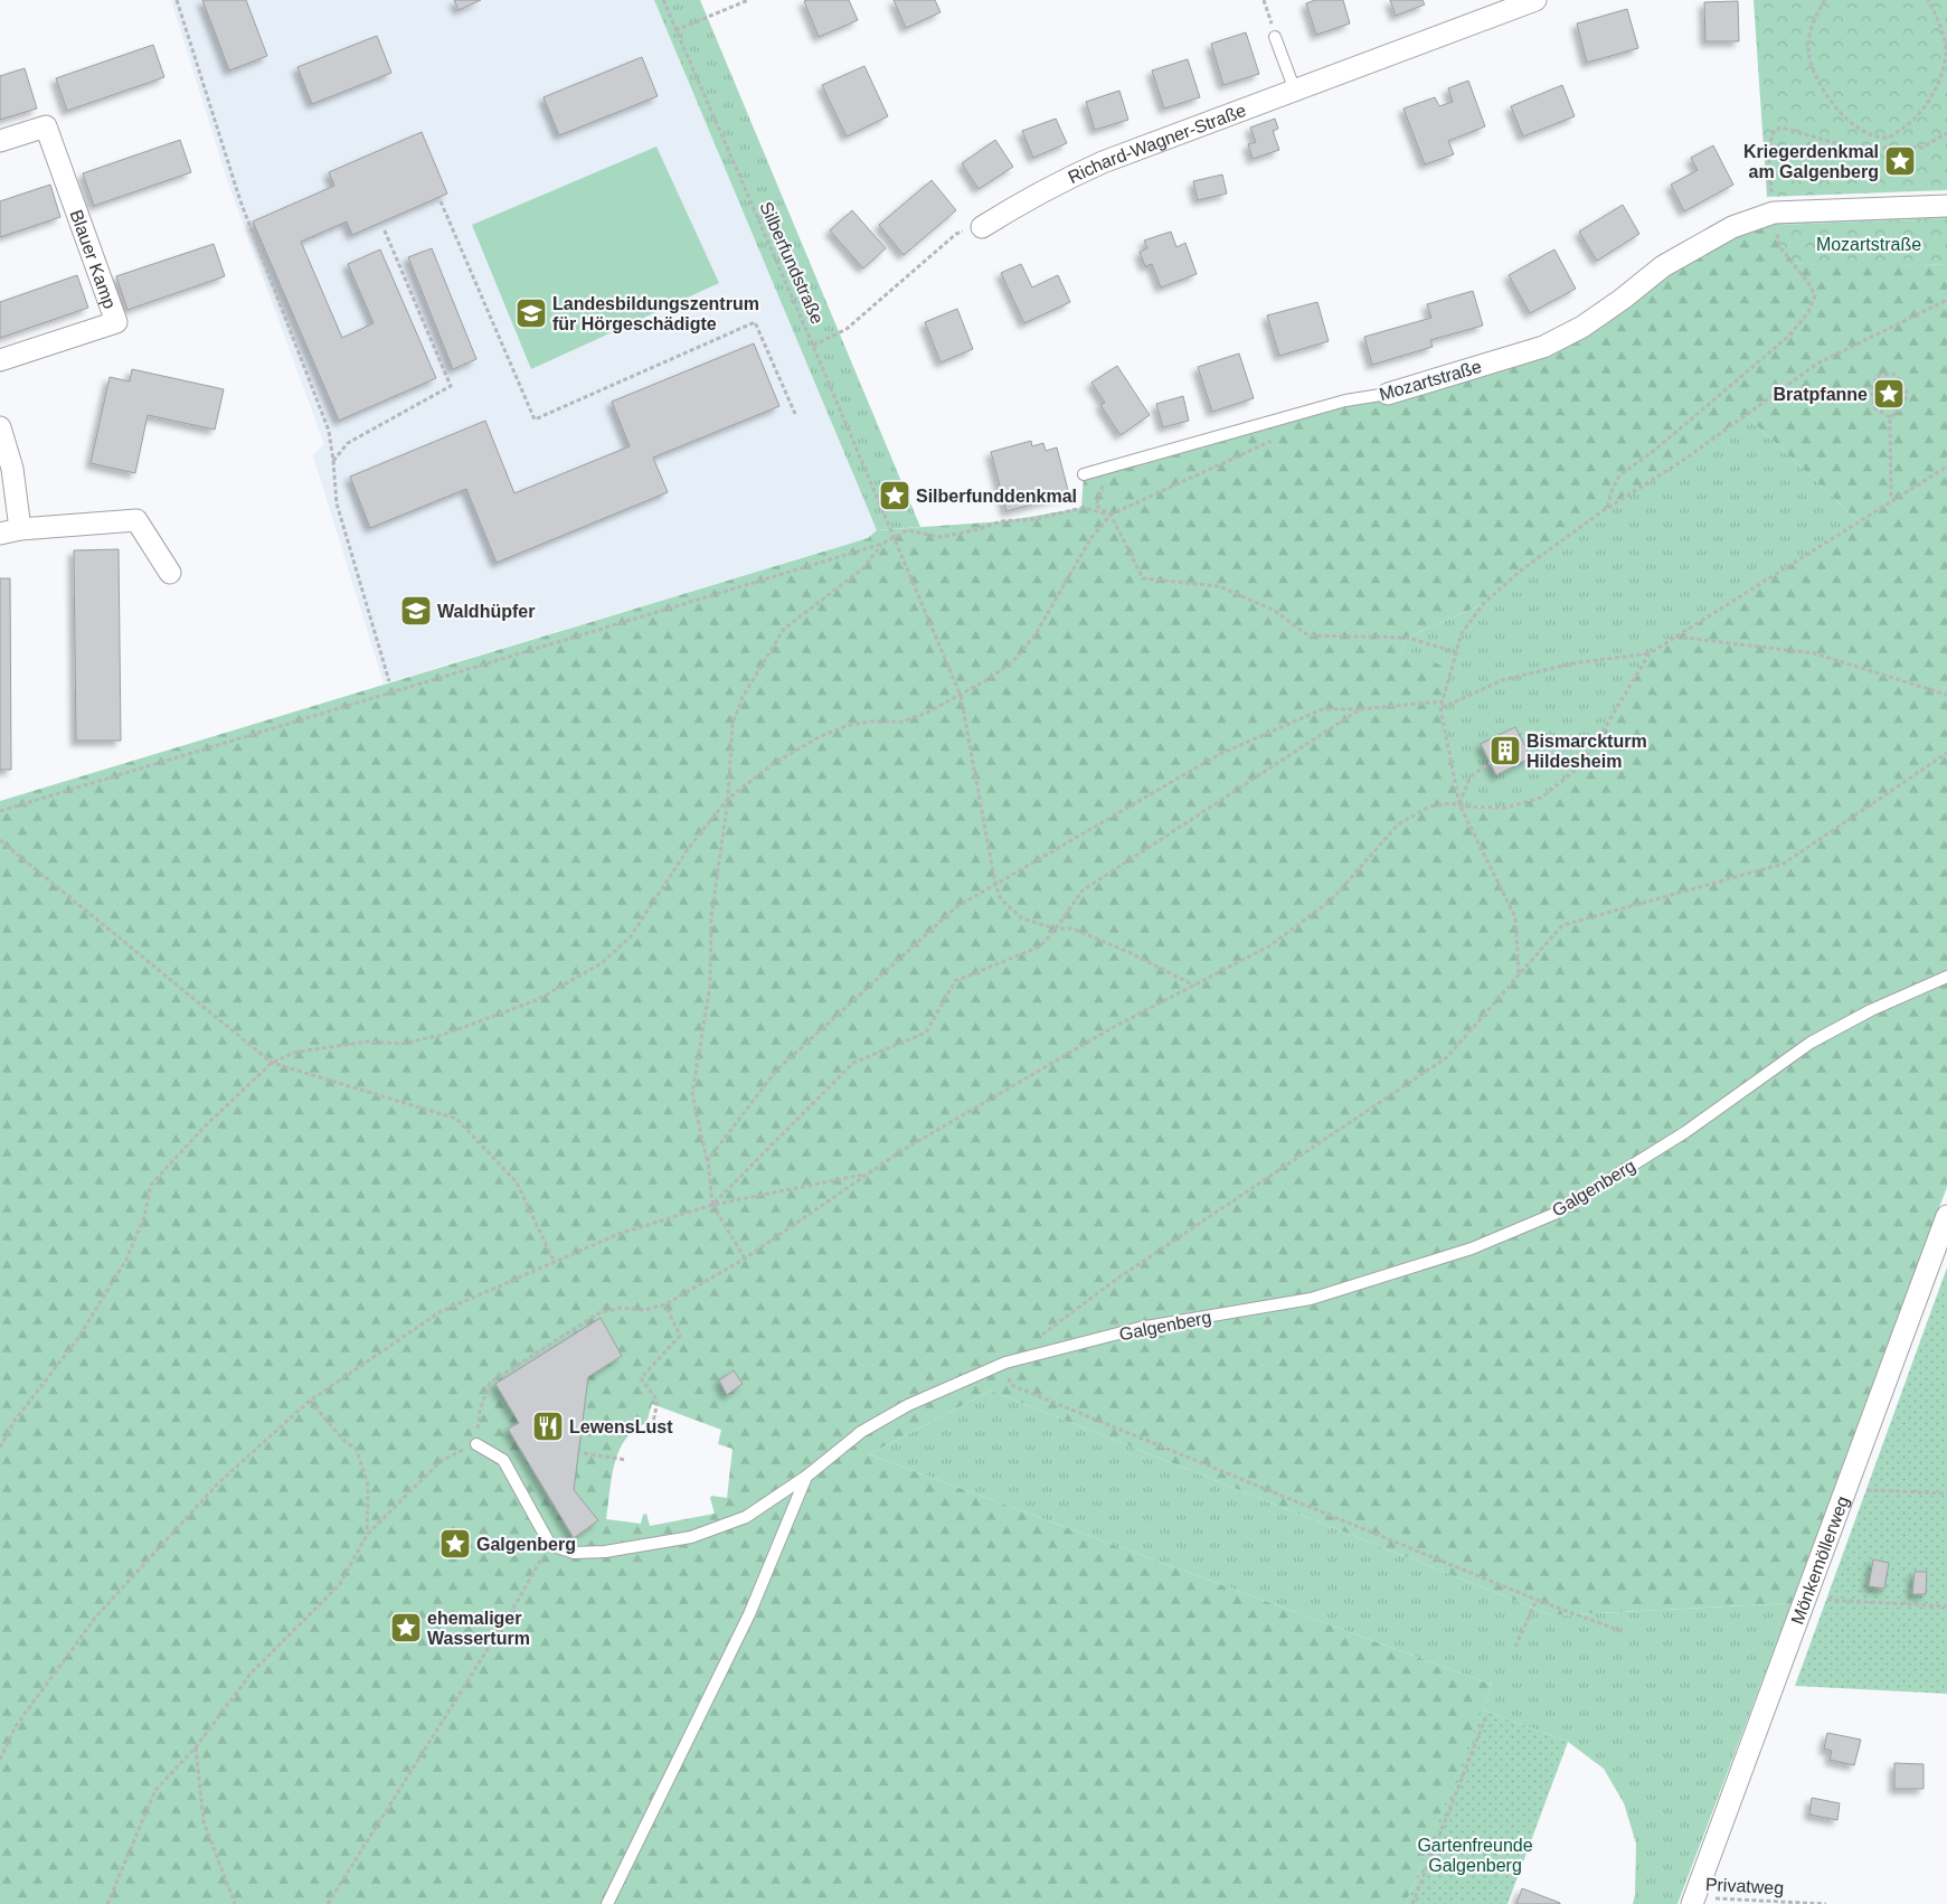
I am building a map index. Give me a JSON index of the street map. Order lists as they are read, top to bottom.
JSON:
{
  "streets": {
    "street": [
      "Richard-Wagner-Straße",
      "Blauer Kamp",
      "Mozartstraße",
      "Mönkemöllerweg"
    ],
    "lane": ["Galgenberg"],
    "path": ["Silberfundstraße", "Privatweg"]
  },
  "crossings": [
    ["Mönkemöllerweg", "Privatweg"]
  ],
  "parks": ["Mozartstraße", "Gartenfreunde Galgenberg"],
  "places": {
    "place": [
      "Kriegerdenkmal am Galgenberg",
      "Bratpfanne",
      "Silberfunddenkmal",
      "Galgenberg",
      "ehemaliger Wasserturm"
    ],
    "school or university": ["Landesbildungszentrum für Hörgeschädigte", "Waldhüpfer"],
    "building": ["Bismarckturm Hildesheim"],
    "restaurant": ["LewensLust"]
  }
}
